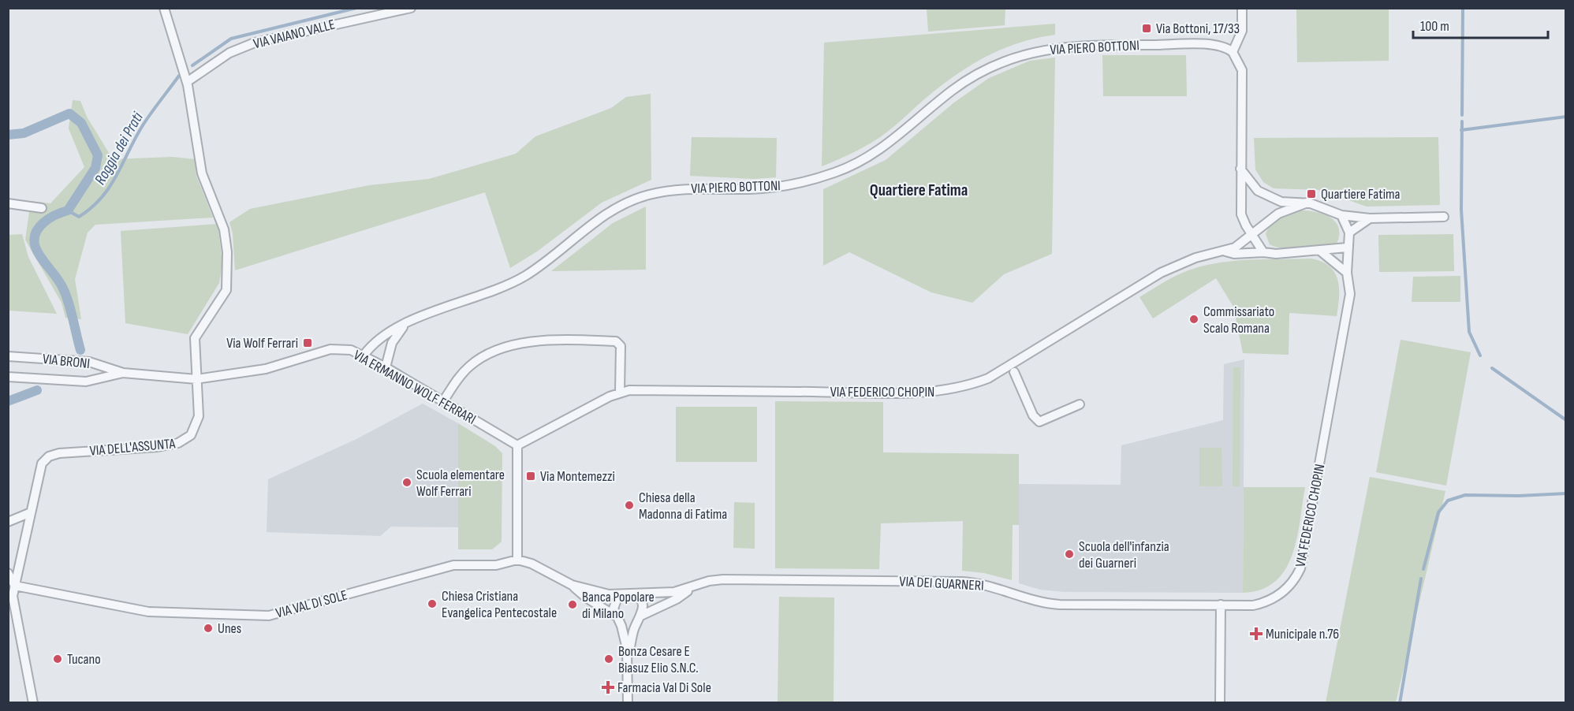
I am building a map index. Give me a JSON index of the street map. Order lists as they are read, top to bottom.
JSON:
{
  "streets": {
    "street": [
      "VIA VAIANO VALLE",
      "VIA PIERO BOTTONI",
      "VIA BRONI",
      "VIA ERMANNO WOLF FERRARI",
      "VIA FEDERICO CHOPIN",
      "VIA DELL'ASSUNTA",
      "VIA DEI GUARNERI",
      "VIA VAL DI SOLE"
    ]
  },
  "crossings": [
    ["VIA VAIANO VALLE", "VIA DELL'ASSUNTA"],
    ["VIA PIERO BOTTONI", "VIA ERMANNO WOLF FERRARI"],
    ["VIA BRONI", "VIA ERMANNO WOLF FERRARI"],
    ["VIA BRONI", "VIA DELL'ASSUNTA"],
    ["VIA ERMANNO WOLF FERRARI", "VIA FEDERICO CHOPIN"],
    ["VIA ERMANNO WOLF FERRARI", "VIA DELL'ASSUNTA"],
    ["VIA FEDERICO CHOPIN", "VIA DEI GUARNERI"],
    ["VIA DELL'ASSUNTA", "VIA VAL DI SOLE"]
  ],
  "districts": ["Quartiere Fatima"],
  "water": ["Roggia dei Prati"],
  "places": {
    "transit": [
      "Via Bottoni, 17/33",
      "Quartiere Fatima",
      "Via Wolf Ferrari",
      "Via Montemezzi"
    ],
    "other": [
      "Commissariato Scalo Romana",
      "Scuola elementare Wolf Ferrari",
      "Chiesa della Madonna di Fatima",
      "Scuola dell'infanzia dei Guarneri",
      "Chiesa Cristiana Evangelica Pentecostale",
      "Banca Popolare di Milano",
      "Unes",
      "Tucano",
      "Bonza Cesare E Biasuz Elio S.N.C."
    ],
    "health": ["Municipale n.76", "Farmacia Val Di Sole"]
  },
  "scale_bar": "100 m"
}
